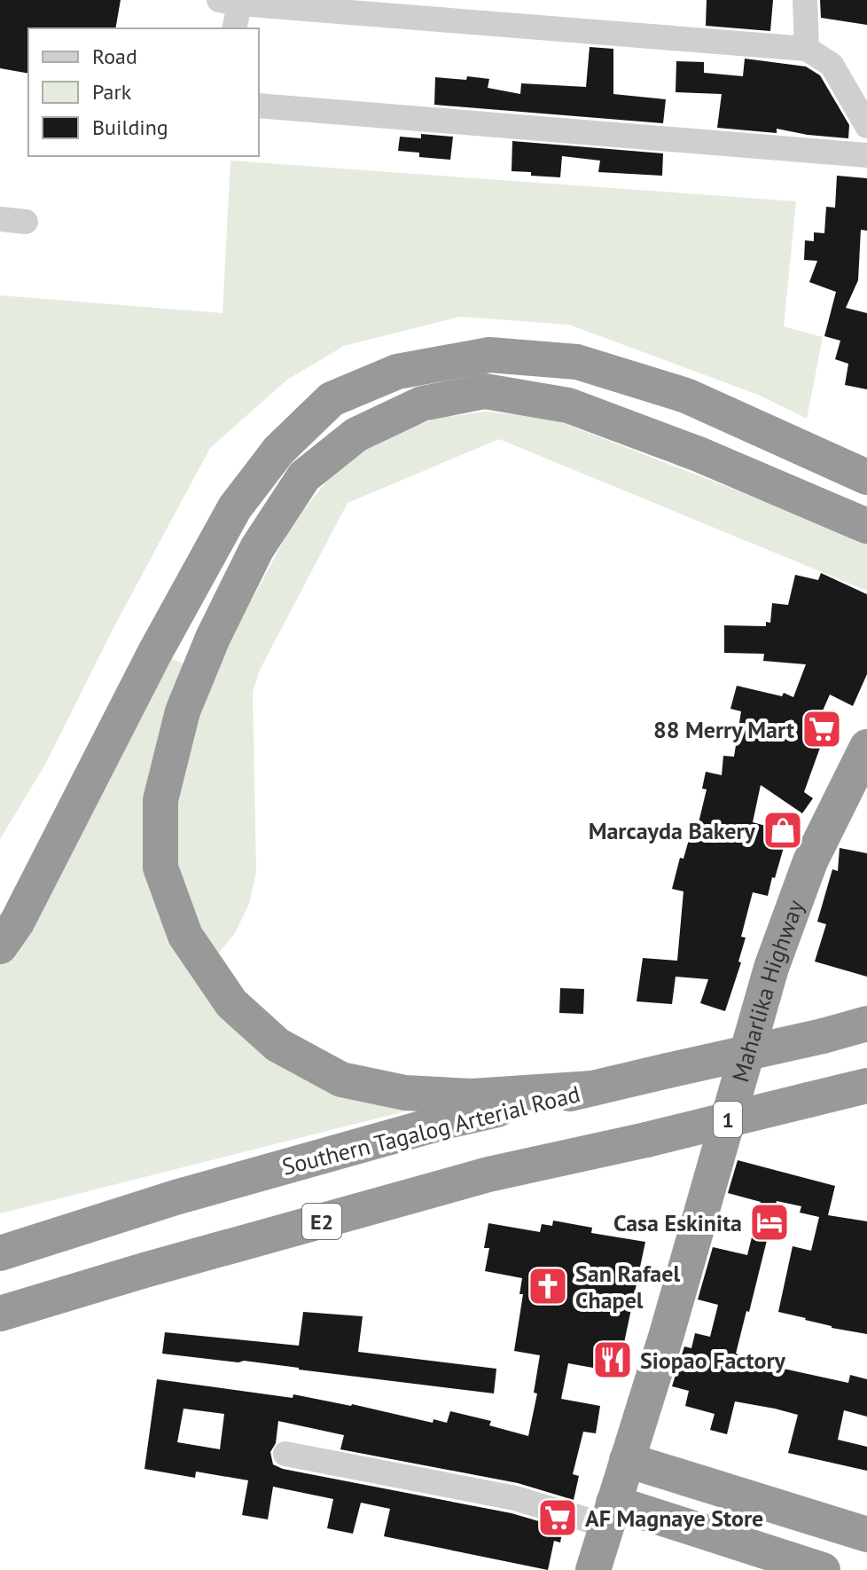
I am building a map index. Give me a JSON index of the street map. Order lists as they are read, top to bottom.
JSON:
{
  "streets": {
    "highway": [
      "Maharlika Highway",
      "1",
      "Southern Tagalog Arterial Road",
      "E2"
    ]
  },
  "places": {
    "supermarket": ["88 Merry Mart", "AF Magnaye Store"],
    "shop": ["Marcayda Bakery"],
    "hotel": ["Casa Eskinita"],
    "church": ["San Rafael Chapel"],
    "restaurant": ["Siopao Factory"]
  },
  "legend": ["Road", "Park", "Building"]
}
